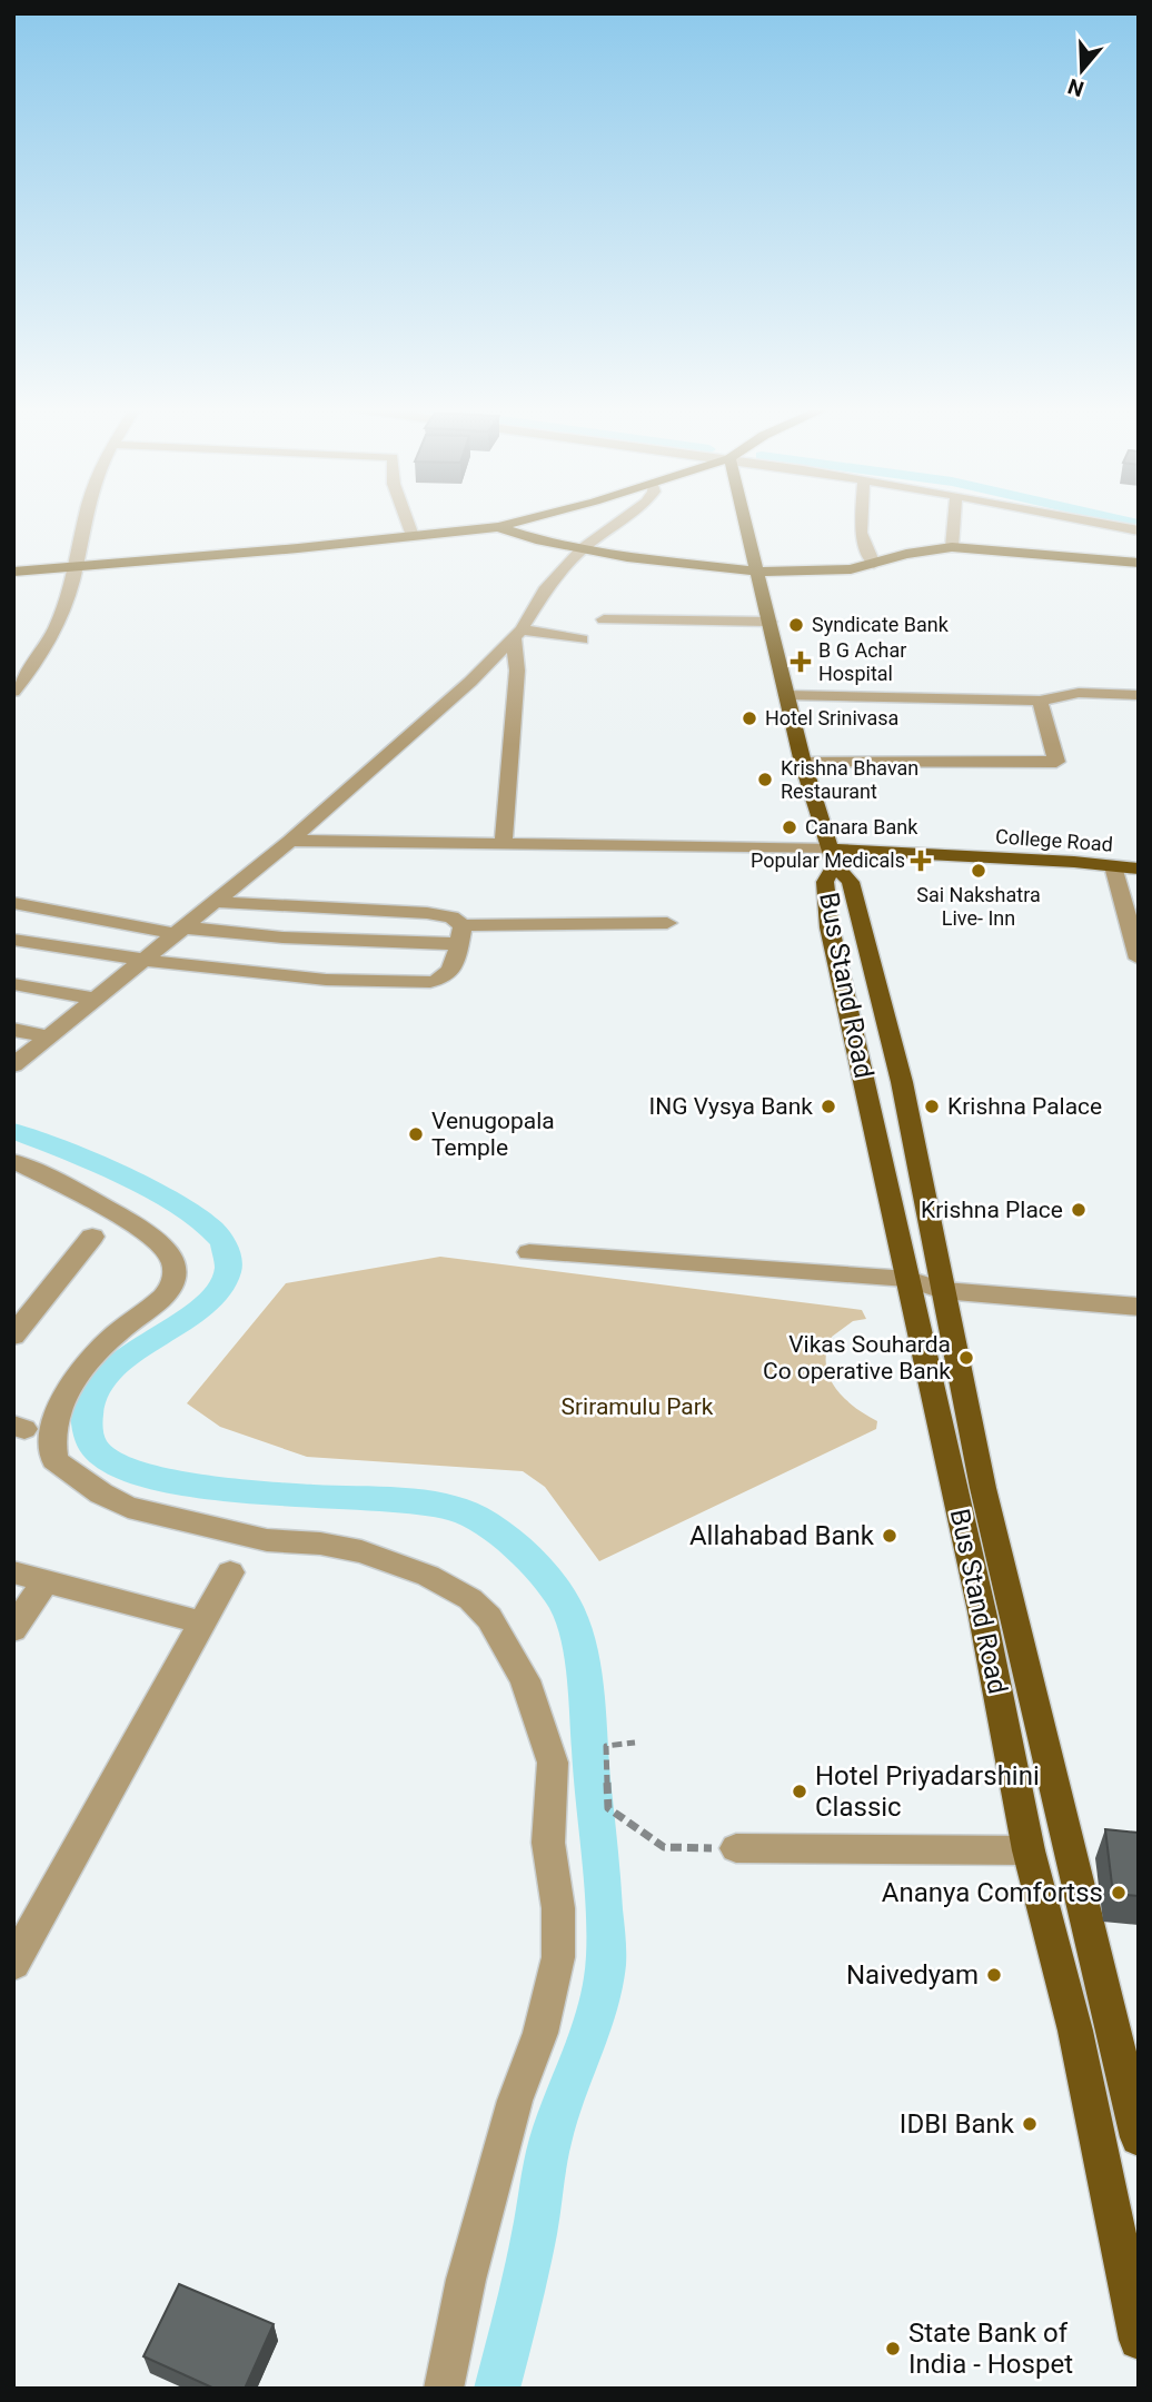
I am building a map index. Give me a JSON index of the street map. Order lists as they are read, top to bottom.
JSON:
{
  "streets": {
    "main road": ["College Road", "Bus Stand Road"]
  },
  "crossings": [
    ["College Road", "Bus Stand Road"]
  ],
  "parks": ["Sriramulu Park"],
  "places": {
    "other": [
      "Syndicate Bank",
      "Hotel Srinivasa",
      "Krishna Bhavan Restaurant",
      "Canara Bank",
      "Sai Nakshatra Live- Inn",
      "ING Vysya Bank",
      "Krishna Palace",
      "Venugopala Temple",
      "Krishna Place",
      "Vikas Souharda Co operative Bank",
      "Allahabad Bank",
      "Hotel Priyadarshini Classic",
      "Ananya Comfortss",
      "Naivedyam",
      "IDBI Bank",
      "State Bank of India - Hospet"
    ],
    "health": ["B G Achar Hospital", "Popular Medicals"]
  },
  "north": "bottom"
}
